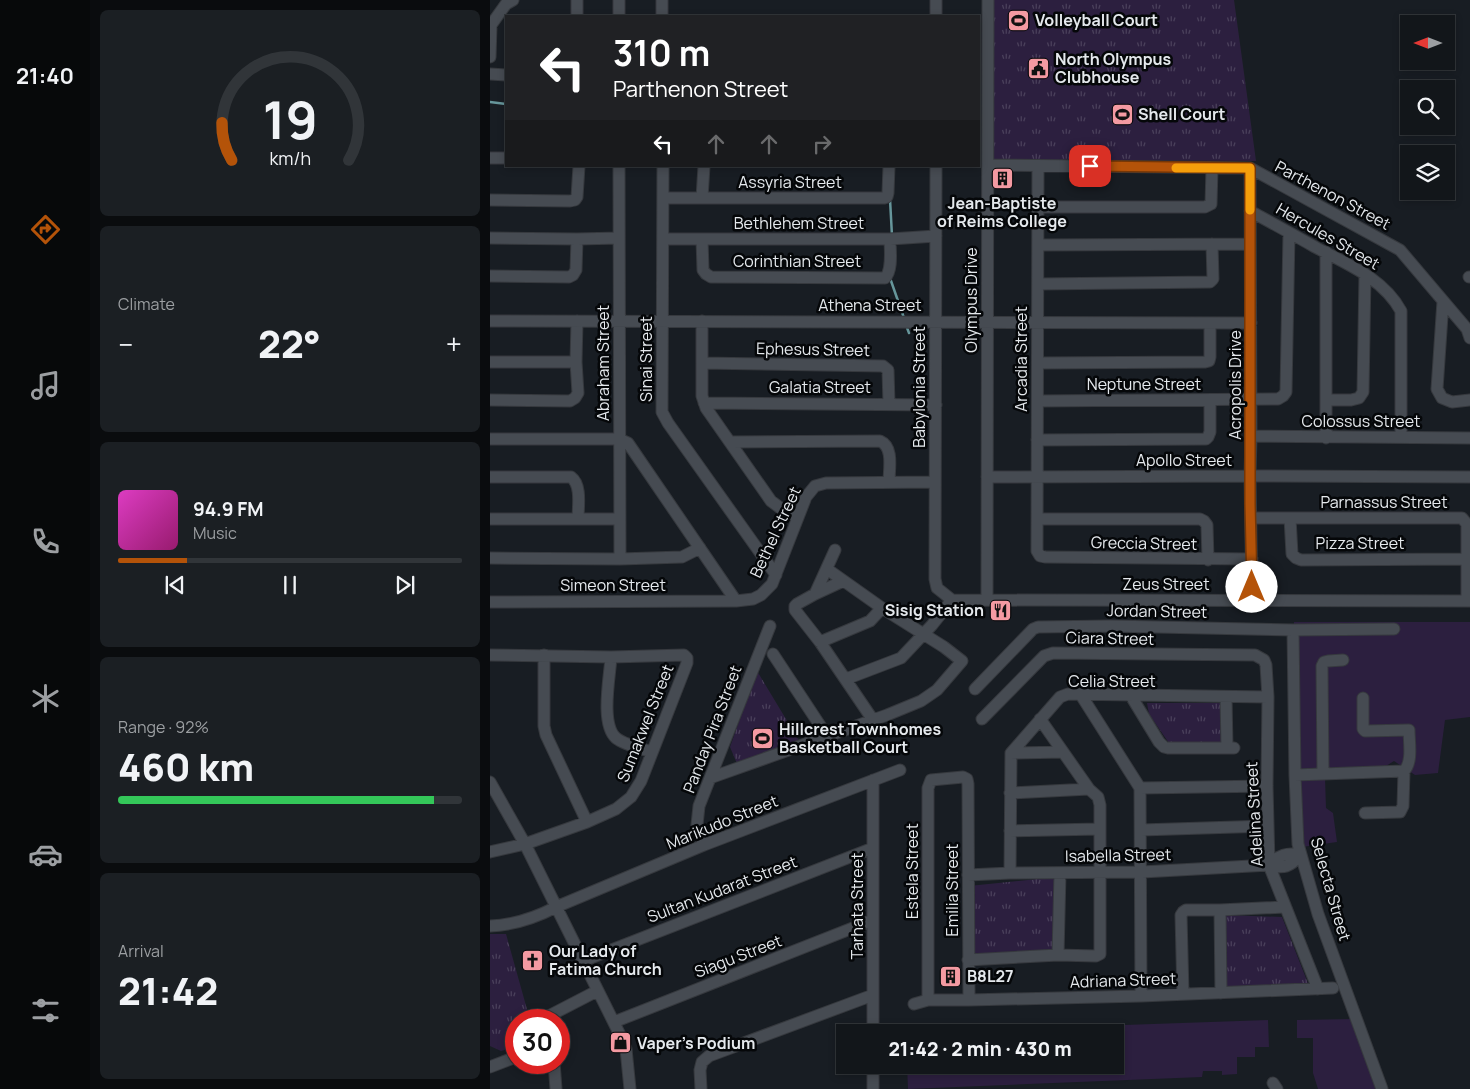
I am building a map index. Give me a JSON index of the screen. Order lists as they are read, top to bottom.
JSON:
{
  "streets": {
    "street": [
      "Assyria Street",
      "Parthenon Street",
      "Bethlehem Street",
      "Hercules Street",
      "Corinthian Street",
      "Olympus Drive",
      "Athena Street",
      "Ephesus Street",
      "Sinai Street",
      "Arcadia Street",
      "Abraham Street",
      "Neptune Street",
      "Acropolis Drive",
      "Galatia Street",
      "Babylonia Street",
      "Colossus Street",
      "Apollo Street",
      "Parnassus Street",
      "Bethel Street",
      "Greccia Street",
      "Pizza Street",
      "Zeus Street",
      "Simeon Street",
      "Jordan Street",
      "Ciara Street",
      "Celia Street",
      "Sumakwel Street",
      "Panday Pira Street",
      "Adelina Street",
      "Marikudo Street",
      "Isabella Street",
      "Estela Street",
      "Sultan Kudarat Street",
      "Selecta Street",
      "Emilia Street",
      "Tarhata Street",
      "Siagu Street",
      "Adriana Street"
    ]
  },
  "crossings": [
    ["Assyria Street", "Sinai Street"],
    ["Parthenon Street", "Olympus Drive"],
    ["Parthenon Street", "Arcadia Street"],
    ["Parthenon Street", "Acropolis Drive"],
    ["Bethlehem Street", "Corinthian Street"],
    ["Bethlehem Street", "Sinai Street"],
    ["Bethlehem Street", "Babylonia Street"],
    ["Hercules Street", "Neptune Street"],
    ["Hercules Street", "Acropolis Drive"],
    ["Hercules Street", "Colossus Street"],
    ["Olympus Drive", "Athena Street"],
    ["Olympus Drive", "Apollo Street"],
    ["Olympus Drive", "Zeus Street"],
    ["Athena Street", "Sinai Street"],
    ["Athena Street", "Arcadia Street"],
    ["Athena Street", "Abraham Street"],
    ["Athena Street", "Acropolis Drive"],
    ["Athena Street", "Babylonia Street"],
    ["Ephesus Street", "Galatia Street"],
    ["Sinai Street", "Bethel Street"],
    ["Arcadia Street", "Neptune Street"],
    ["Arcadia Street", "Apollo Street"],
    ["Arcadia Street", "Greccia Street"],
    ["Neptune Street", "Acropolis Drive"],
    ["Acropolis Drive", "Colossus Street"],
    ["Acropolis Drive", "Apollo Street"],
    ["Acropolis Drive", "Parnassus Street"],
    ["Acropolis Drive", "Greccia Street"],
    ["Acropolis Drive", "Zeus Street"],
    ["Galatia Street", "Babylonia Street"],
    ["Babylonia Street", "Bethel Street"],
    ["Babylonia Street", "Zeus Street"],
    ["Parnassus Street", "Pizza Street"],
    ["Parnassus Street", "Zeus Street"],
    ["Bethel Street", "Simeon Street"],
    ["Jordan Street", "Selecta Street"],
    ["Ciara Street", "Adelina Street"],
    ["Celia Street", "Adelina Street"],
    ["Panday Pira Street", "Marikudo Street"],
    ["Adelina Street", "Isabella Street"],
    ["Adelina Street", "Adriana Street"],
    ["Marikudo Street", "Tarhata Street"],
    ["Isabella Street", "Selecta Street"],
    ["Isabella Street", "Emilia Street"],
    ["Estela Street", "Emilia Street"],
    ["Estela Street", "Adriana Street"],
    ["Sultan Kudarat Street", "Tarhata Street"],
    ["Emilia Street", "Adriana Street"],
    ["Tarhata Street", "Siagu Street"]
  ],
  "places": {
    "sports": ["Volleyball Court", "Shell Court", "Hillcrest Townhomes Basketball Court"],
    "public building": ["North Olympus Clubhouse"],
    "building": ["Jean-Baptiste of Reims College", "B8L27"],
    "restaurant": ["Sisig Station"],
    "church": ["Our Lady of Fatima Church"],
    "shop": ["Vaper's Podium"]
  },
  "north": "left",
  "page": {
    "tabs": "21:40",
    "turn": ["310 m", "Parthenon Street"],
    "tile": [
      "Climate",
      ["Range · 92%", "460 km"],
      ["Arrival", "21:42"]
    ],
    "heat": ["−", "22°", "+"],
    "song": ["94.9 FM", "Music"],
    "limit": "30",
    "trip": "21:42 · 2 min · 430 m",
    "gauge": ["19", "km/h"]
  }
}
